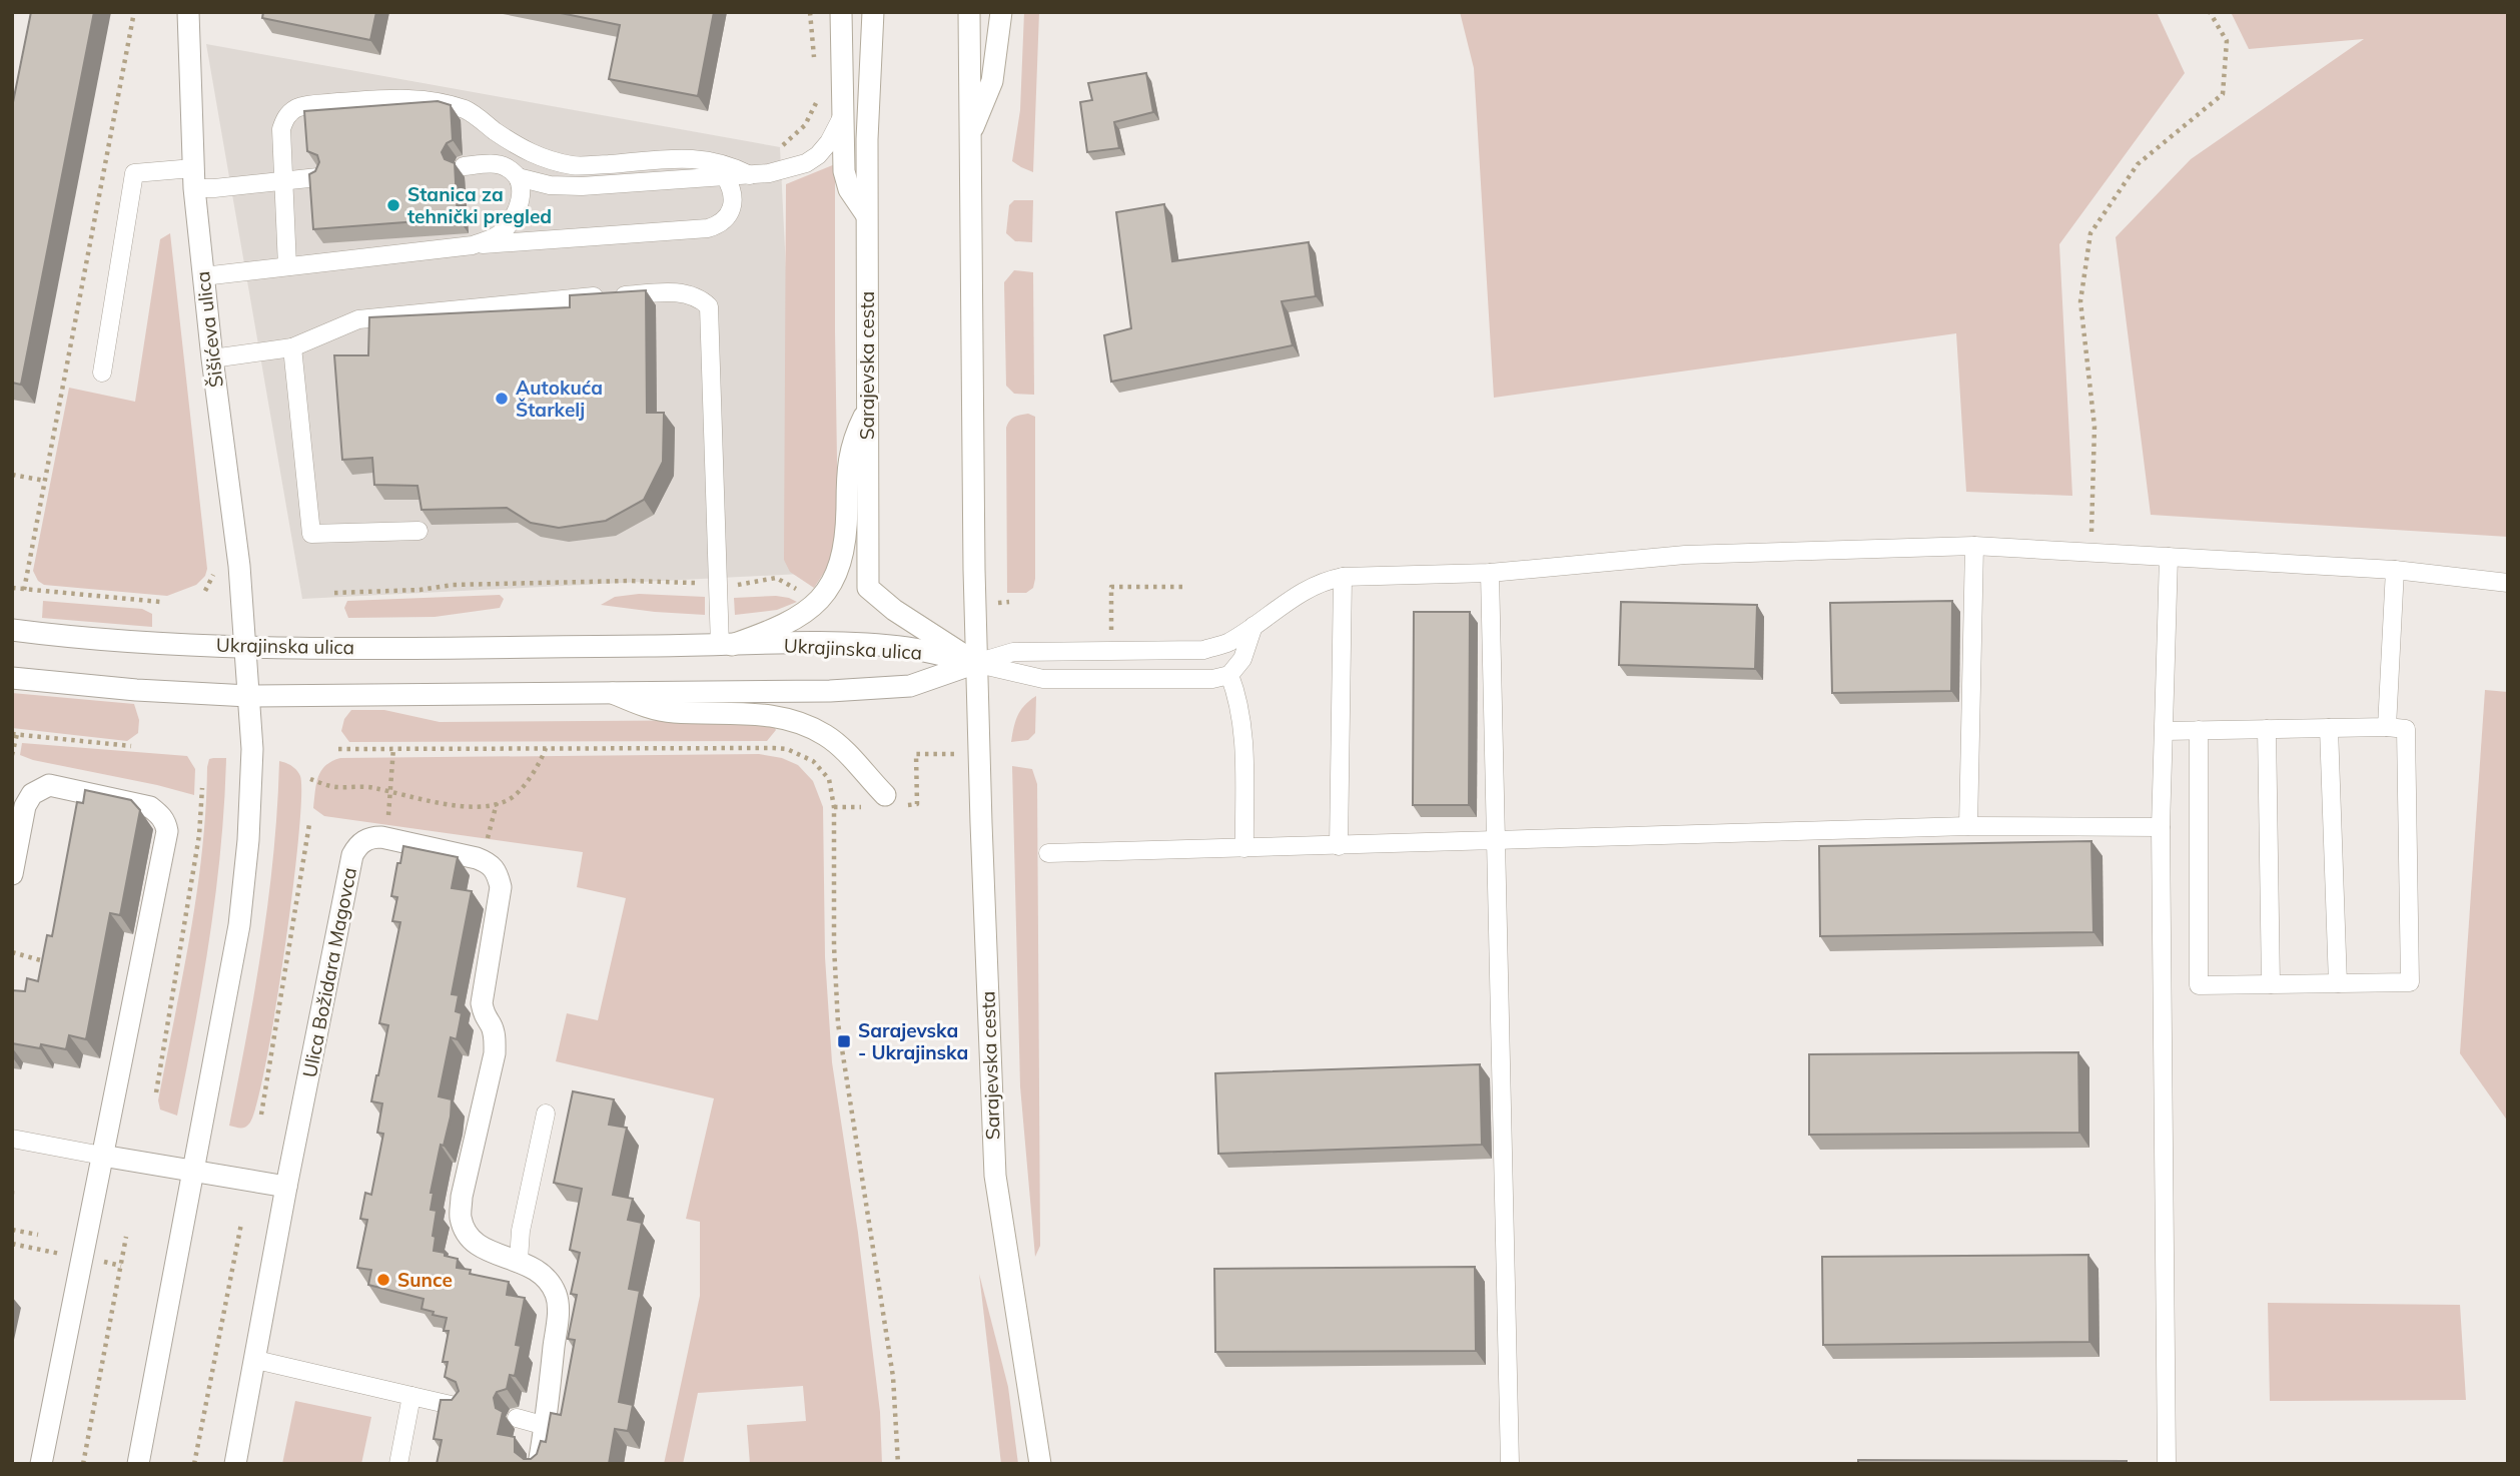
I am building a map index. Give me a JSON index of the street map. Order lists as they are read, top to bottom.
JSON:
{
  "streets": {
    "street": [
      "Šišićeva ulica",
      "Sarajevska cesta",
      "Ukrajinska ulica",
      "Ulica Božidara Magovca"
    ]
  },
  "crossings": [
    ["Šišićeva ulica", "Ukrajinska ulica"],
    ["Sarajevska cesta", "Ukrajinska ulica"]
  ],
  "places": {
    "other": ["Stanica za tehnički pregled", "Autokuća Štarkelj", "Sunce"],
    "transit": ["Sarajevska - Ukrajinska"]
  }
}
